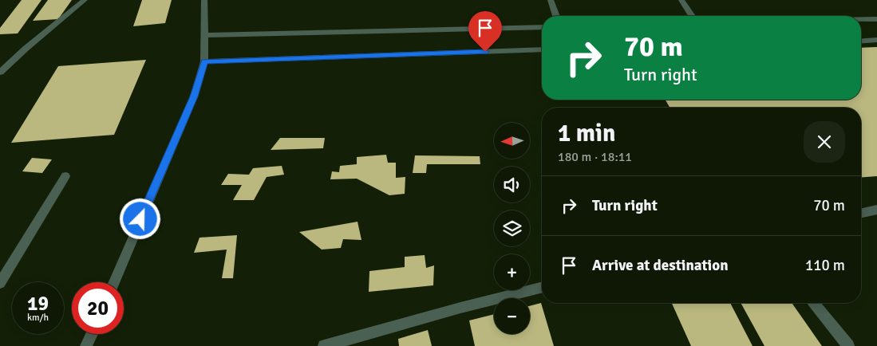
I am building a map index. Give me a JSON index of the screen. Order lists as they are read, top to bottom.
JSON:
{
  "north": "left",
  "page": {
    "turn": ["70 m", "Turn right"],
    "heading": ["1 min", "180 m · 18:11"],
    "map_buttons": ["+", "−"],
    "list": [
      {
        "name": "Turn right",
        "value": "70 m"
      },
      {
        "name": "Arrive at destination",
        "value": "110 m"
      }
    ],
    "speed": "19 km/h",
    "limit": "20"
  }
}
